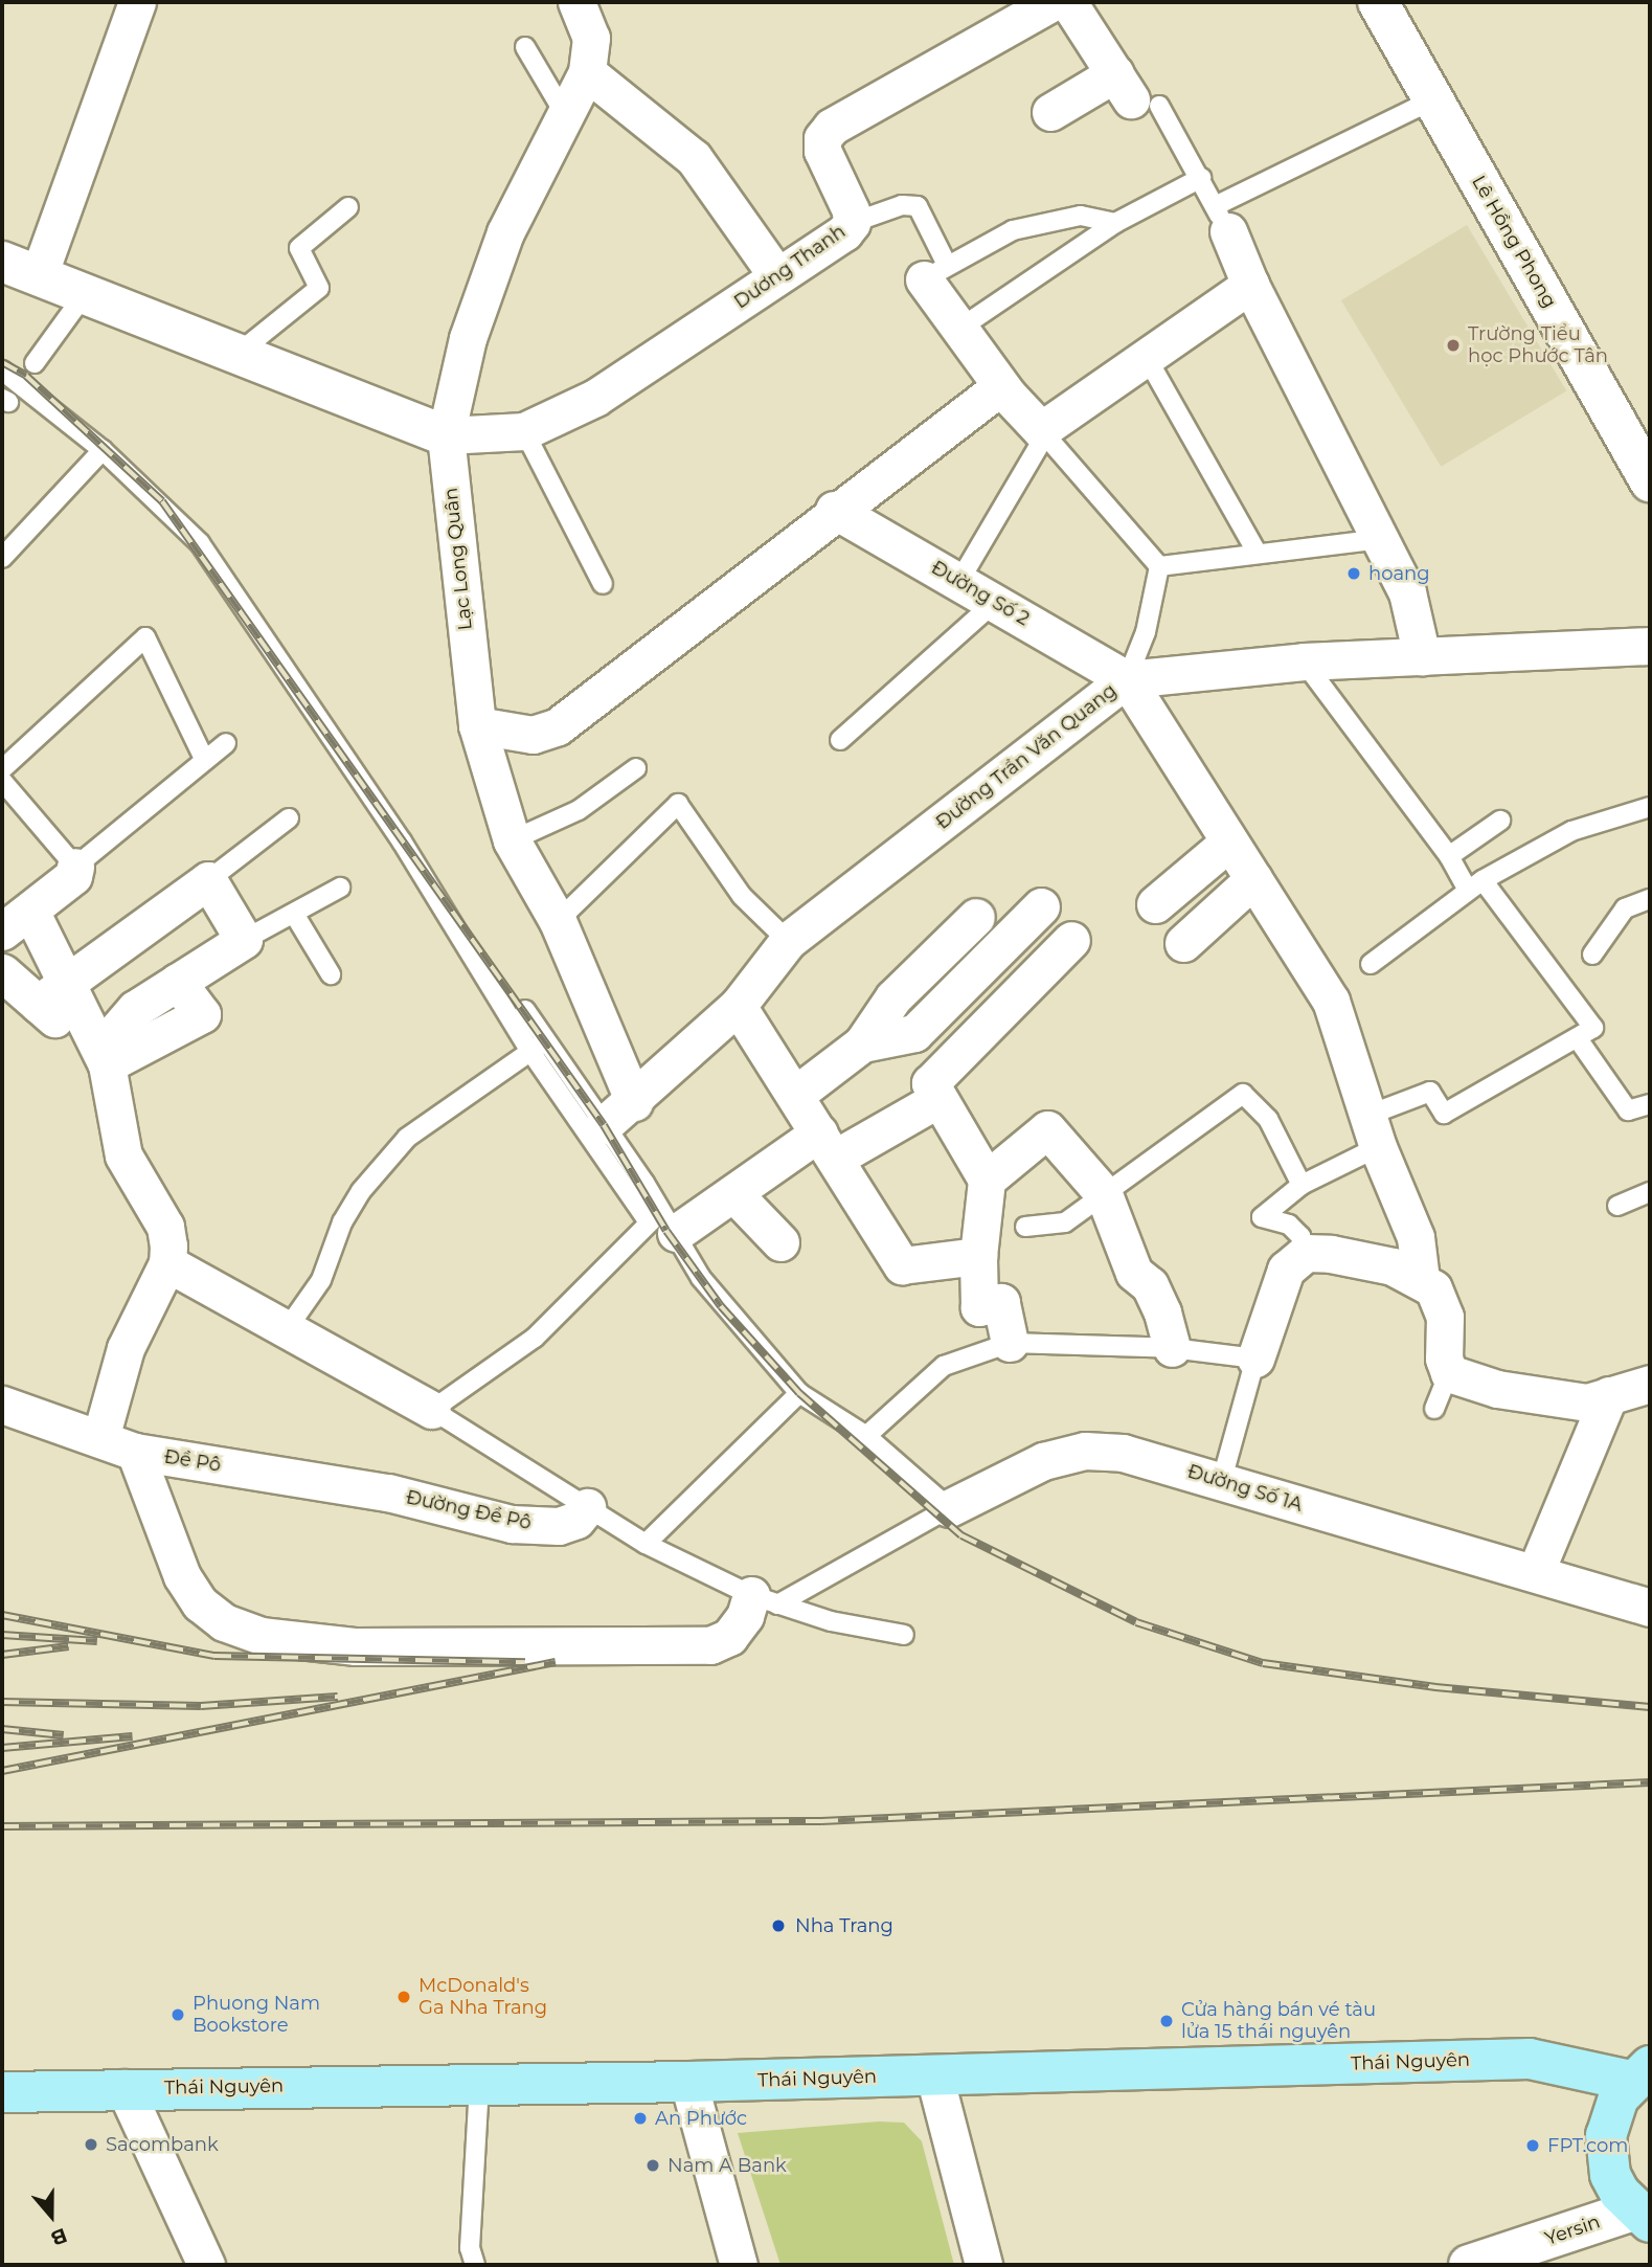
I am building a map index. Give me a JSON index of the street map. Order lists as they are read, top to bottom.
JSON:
{
  "streets": {
    "main road": ["Lê Hồng Phong", "Thái Nguyên", "Yersin"],
    "street": [
      "Dương Thanh",
      "Lạc Long Quân",
      "Đường Số 2",
      "Đường Trần Văn Quang",
      "Đề Pô",
      "Đường Số 1A",
      "Đường Đề Pô"
    ]
  },
  "crossings": [
    ["Dương Thanh", "Lạc Long Quân"],
    ["Lạc Long Quân", "Đường Trần Văn Quang"],
    ["Đường Số 2", "Đường Trần Văn Quang"],
    ["Đề Pô", "Đường Đề Pô"]
  ],
  "places": [
    "Trường Tiểu học Phước Tân",
    "hoang",
    "Nha Trang",
    "McDonald's Ga Nha Trang",
    "Phuong Nam Bookstore",
    "Cửa hàng bán vé tàu lửa 15 thái nguyên",
    "An Phước",
    "Sacombank",
    "FPT.com",
    "Nam A Bank"
  ],
  "north": "bottom"
}
